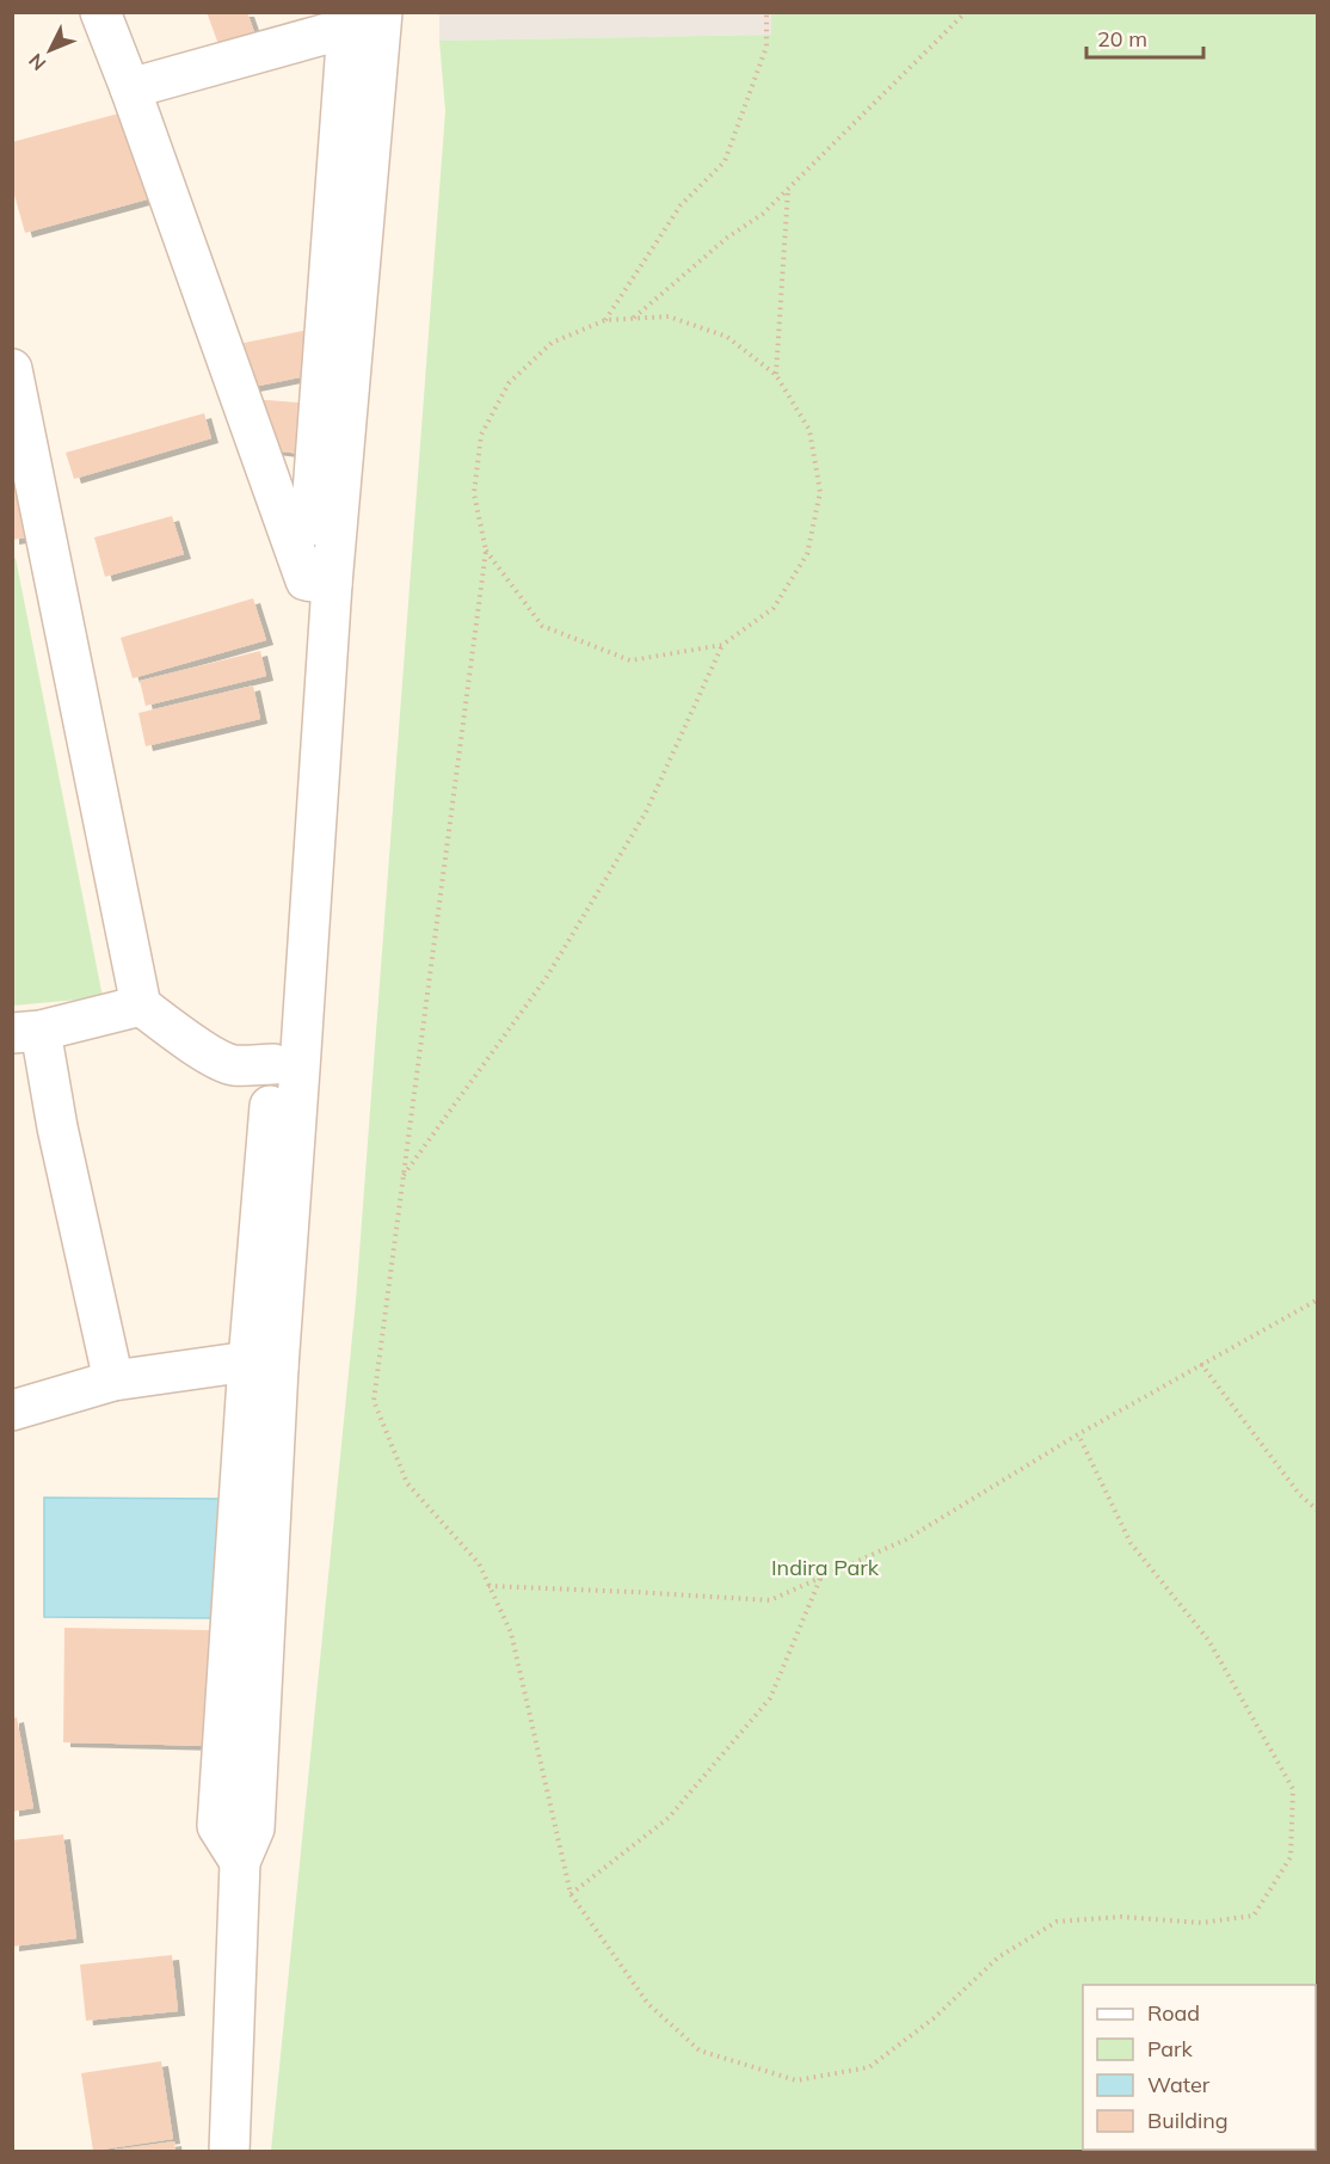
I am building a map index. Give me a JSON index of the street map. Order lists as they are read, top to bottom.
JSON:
{
  "parks": ["Indira Park"],
  "legend": [
    "Road",
    "Park",
    "Water",
    "Building"
  ],
  "scale_bar": "20 m",
  "north": "bottom left"
}
